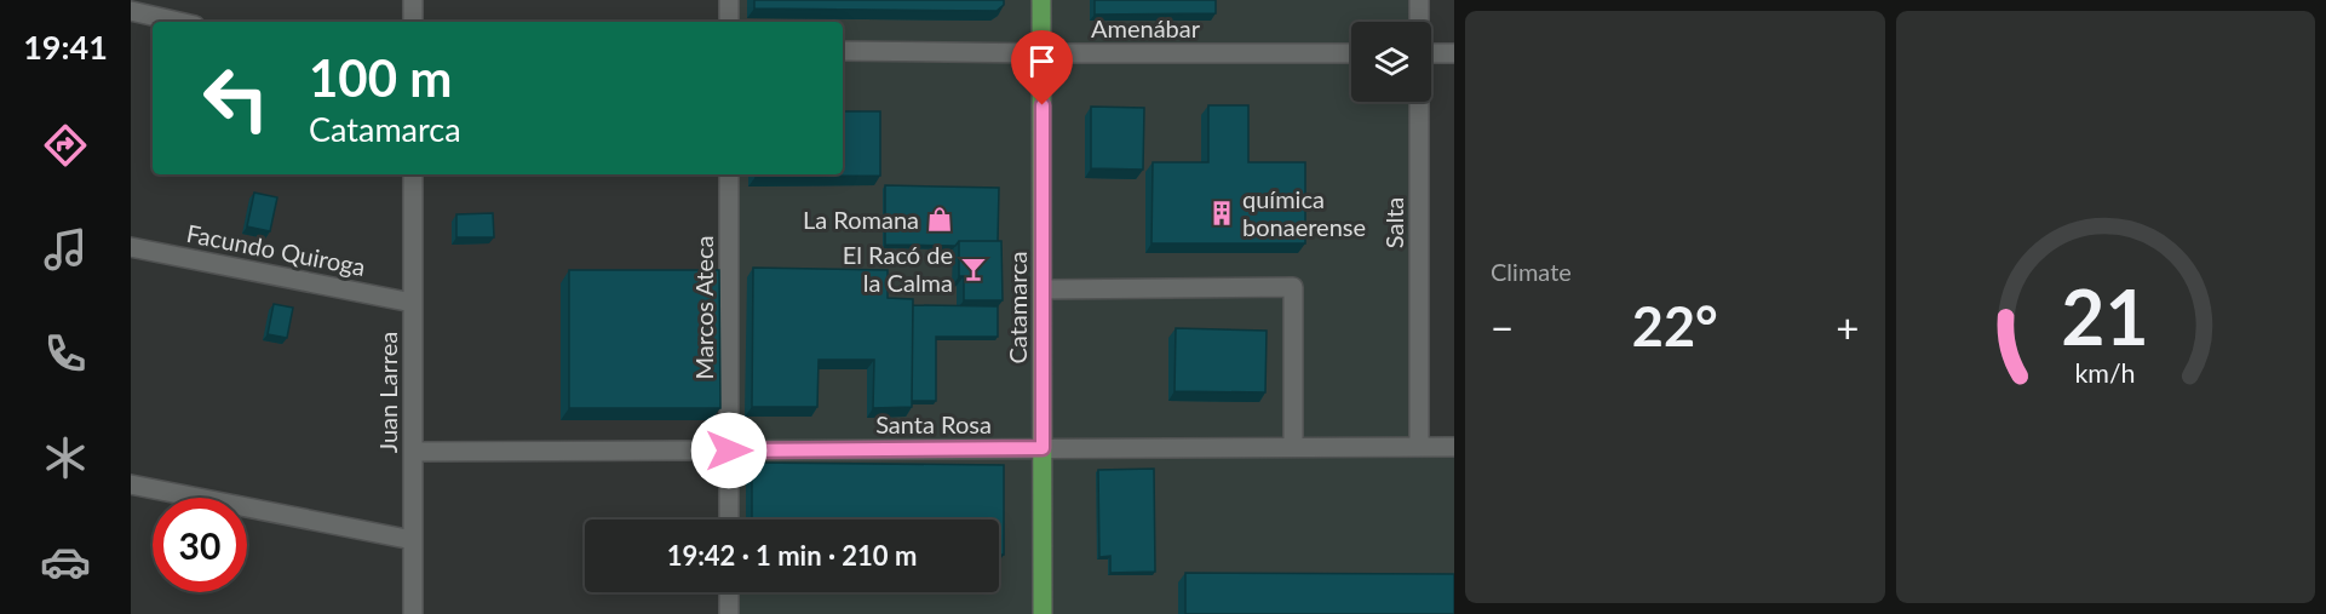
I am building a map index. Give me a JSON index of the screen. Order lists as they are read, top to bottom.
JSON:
{
  "streets": {
    "main road": ["Catamarca"],
    "street": [
      "Amenábar",
      "Salta",
      "Facundo Quiroga",
      "Marcos Ateca",
      "Juan Larrea",
      "Santa Rosa"
    ]
  },
  "crossings": [
    ["Amenábar", "Catamarca"],
    ["Salta", "Santa Rosa"],
    ["Facundo Quiroga", "Juan Larrea"],
    ["Marcos Ateca", "Santa Rosa"],
    ["Catamarca", "Santa Rosa"],
    ["Juan Larrea", "Santa Rosa"]
  ],
  "places": {
    "building": ["química bonaerense"],
    "shop": ["La Romana"],
    "bar": ["El Racó de la Calma"]
  },
  "page": {
    "tabs": "19:41",
    "tile": "Climate",
    "turn": ["100 m", "Catamarca"],
    "heat": ["−", "22°", "+"],
    "limit": "30",
    "trip": "19:42 · 1 min · 210 m",
    "gauge": ["21", "km/h"]
  }
}
